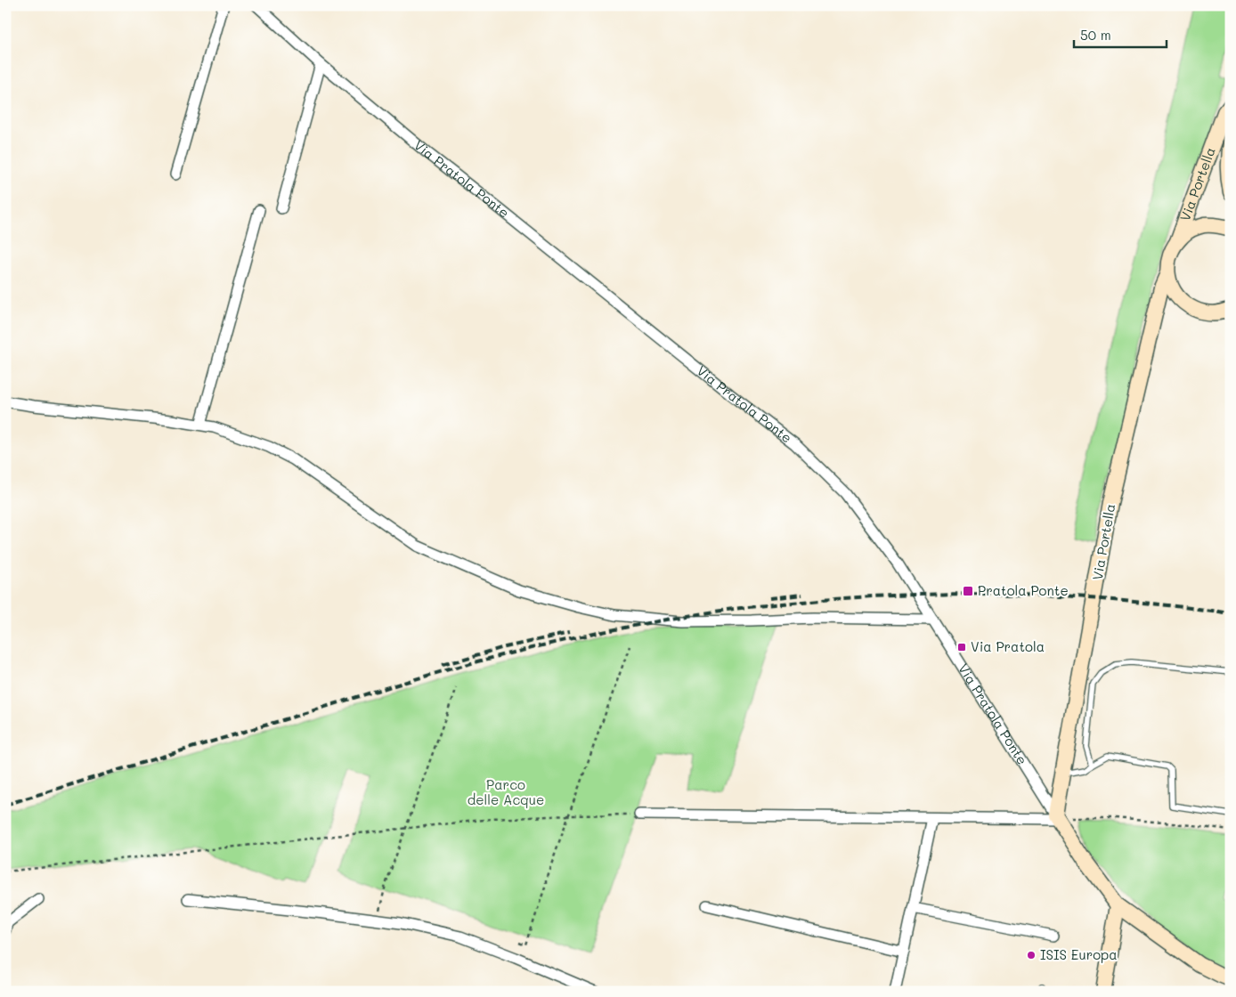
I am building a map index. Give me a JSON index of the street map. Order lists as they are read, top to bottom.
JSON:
{
  "streets": {
    "main road": ["Via Pratola Ponte", "Via Portella"]
  },
  "crossings": [
    ["Via Pratola Ponte", "Via Portella"]
  ],
  "parks": ["Parco delle Acque"],
  "places": {
    "transit": ["Pratola Ponte", "Via Pratola"],
    "other": ["ISIS Europa"]
  },
  "scale_bar": "50 m"
}
